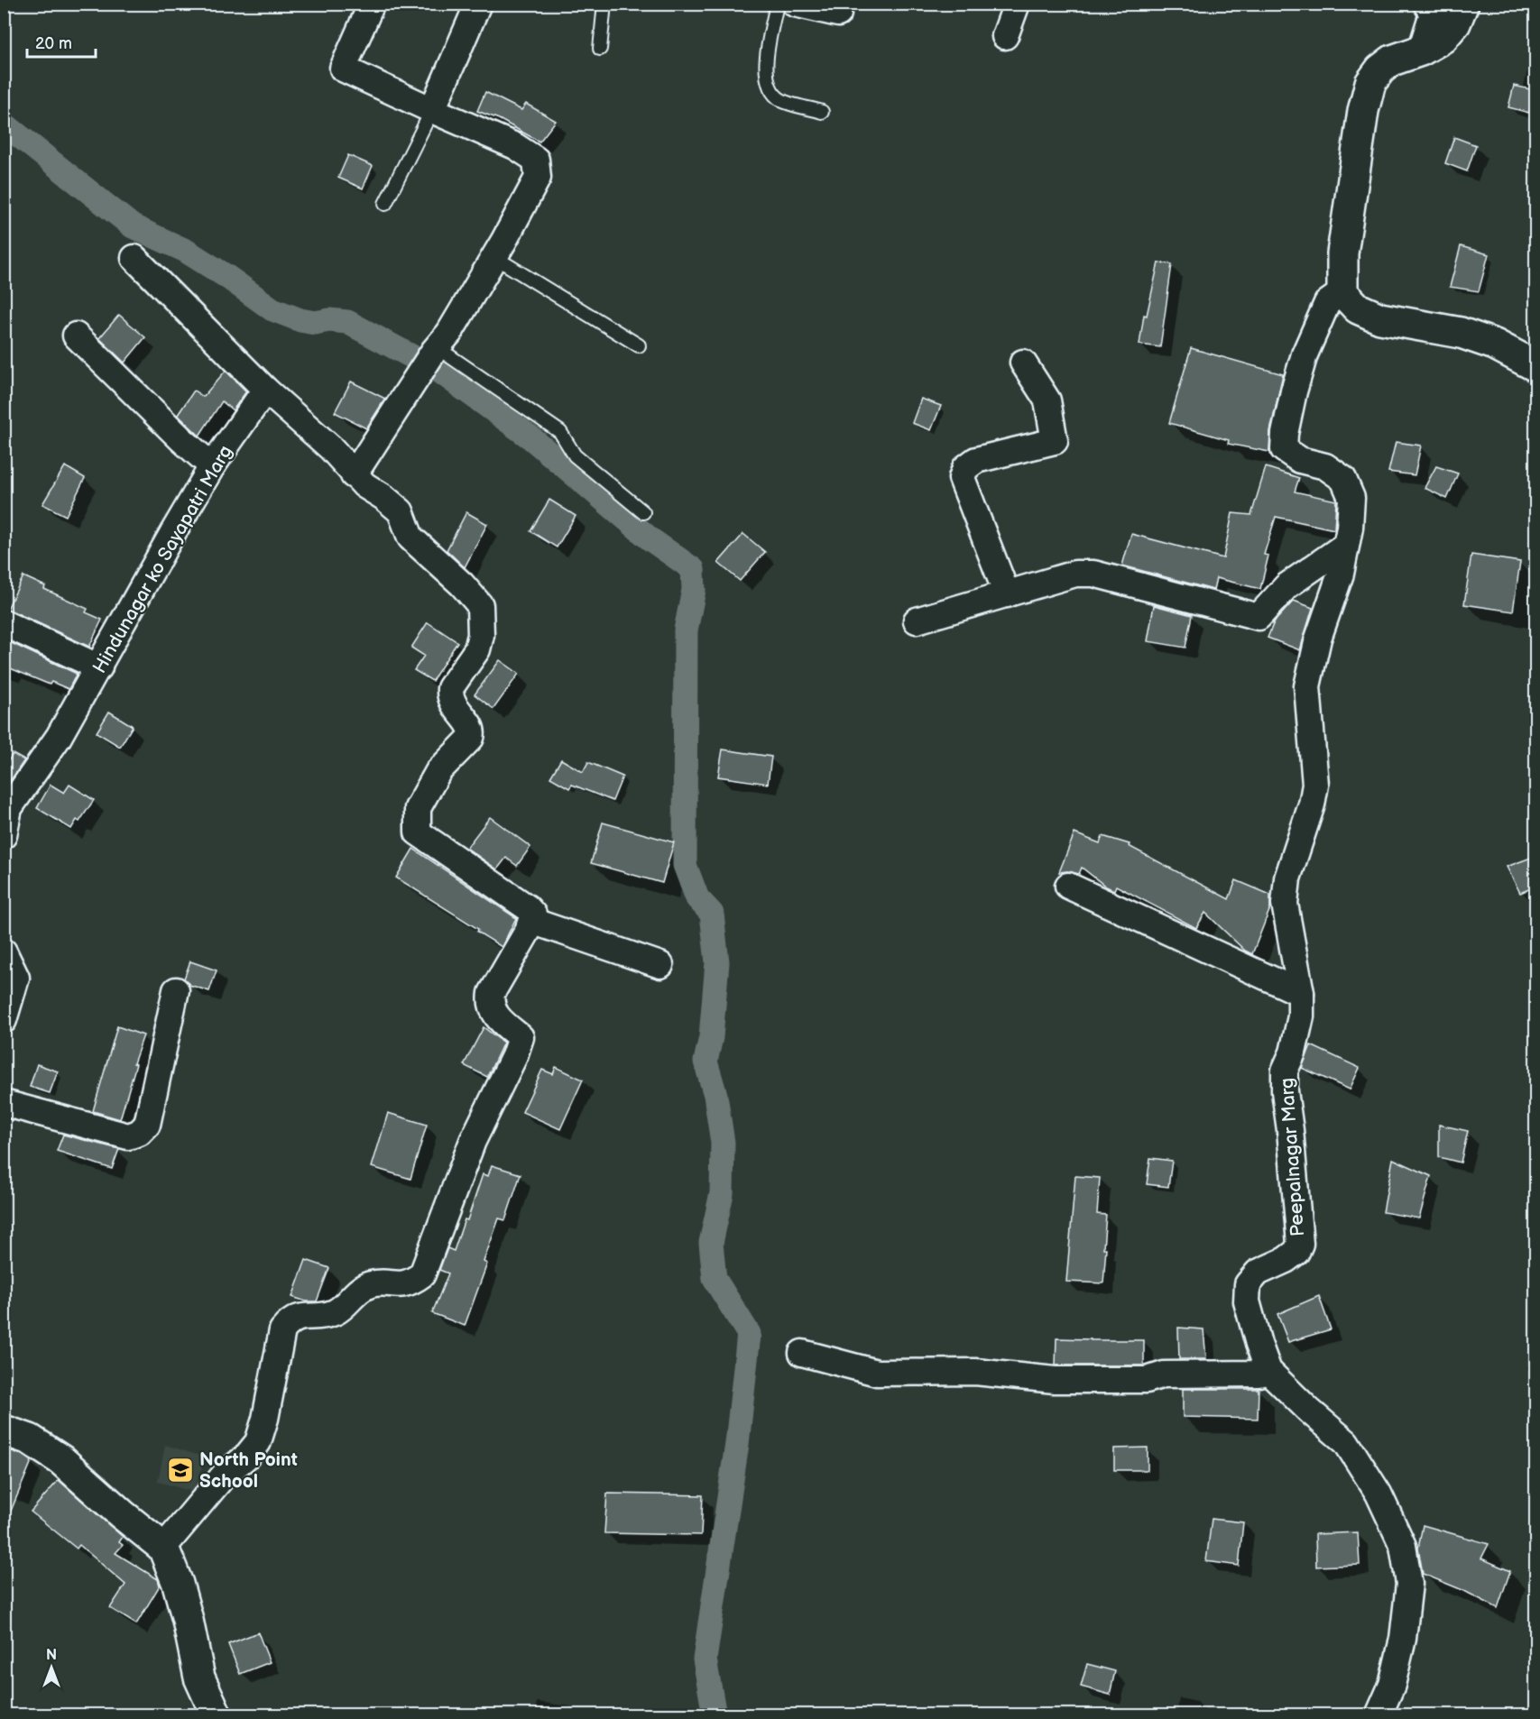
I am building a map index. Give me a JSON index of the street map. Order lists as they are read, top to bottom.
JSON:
{
  "streets": {
    "street": ["Hindunagar ko Sayapatri Marg", "Peepalnagar Marg"]
  },
  "places": {
    "school or university": ["North Point School"]
  },
  "scale_bar": "20 m",
  "north": "top"
}
